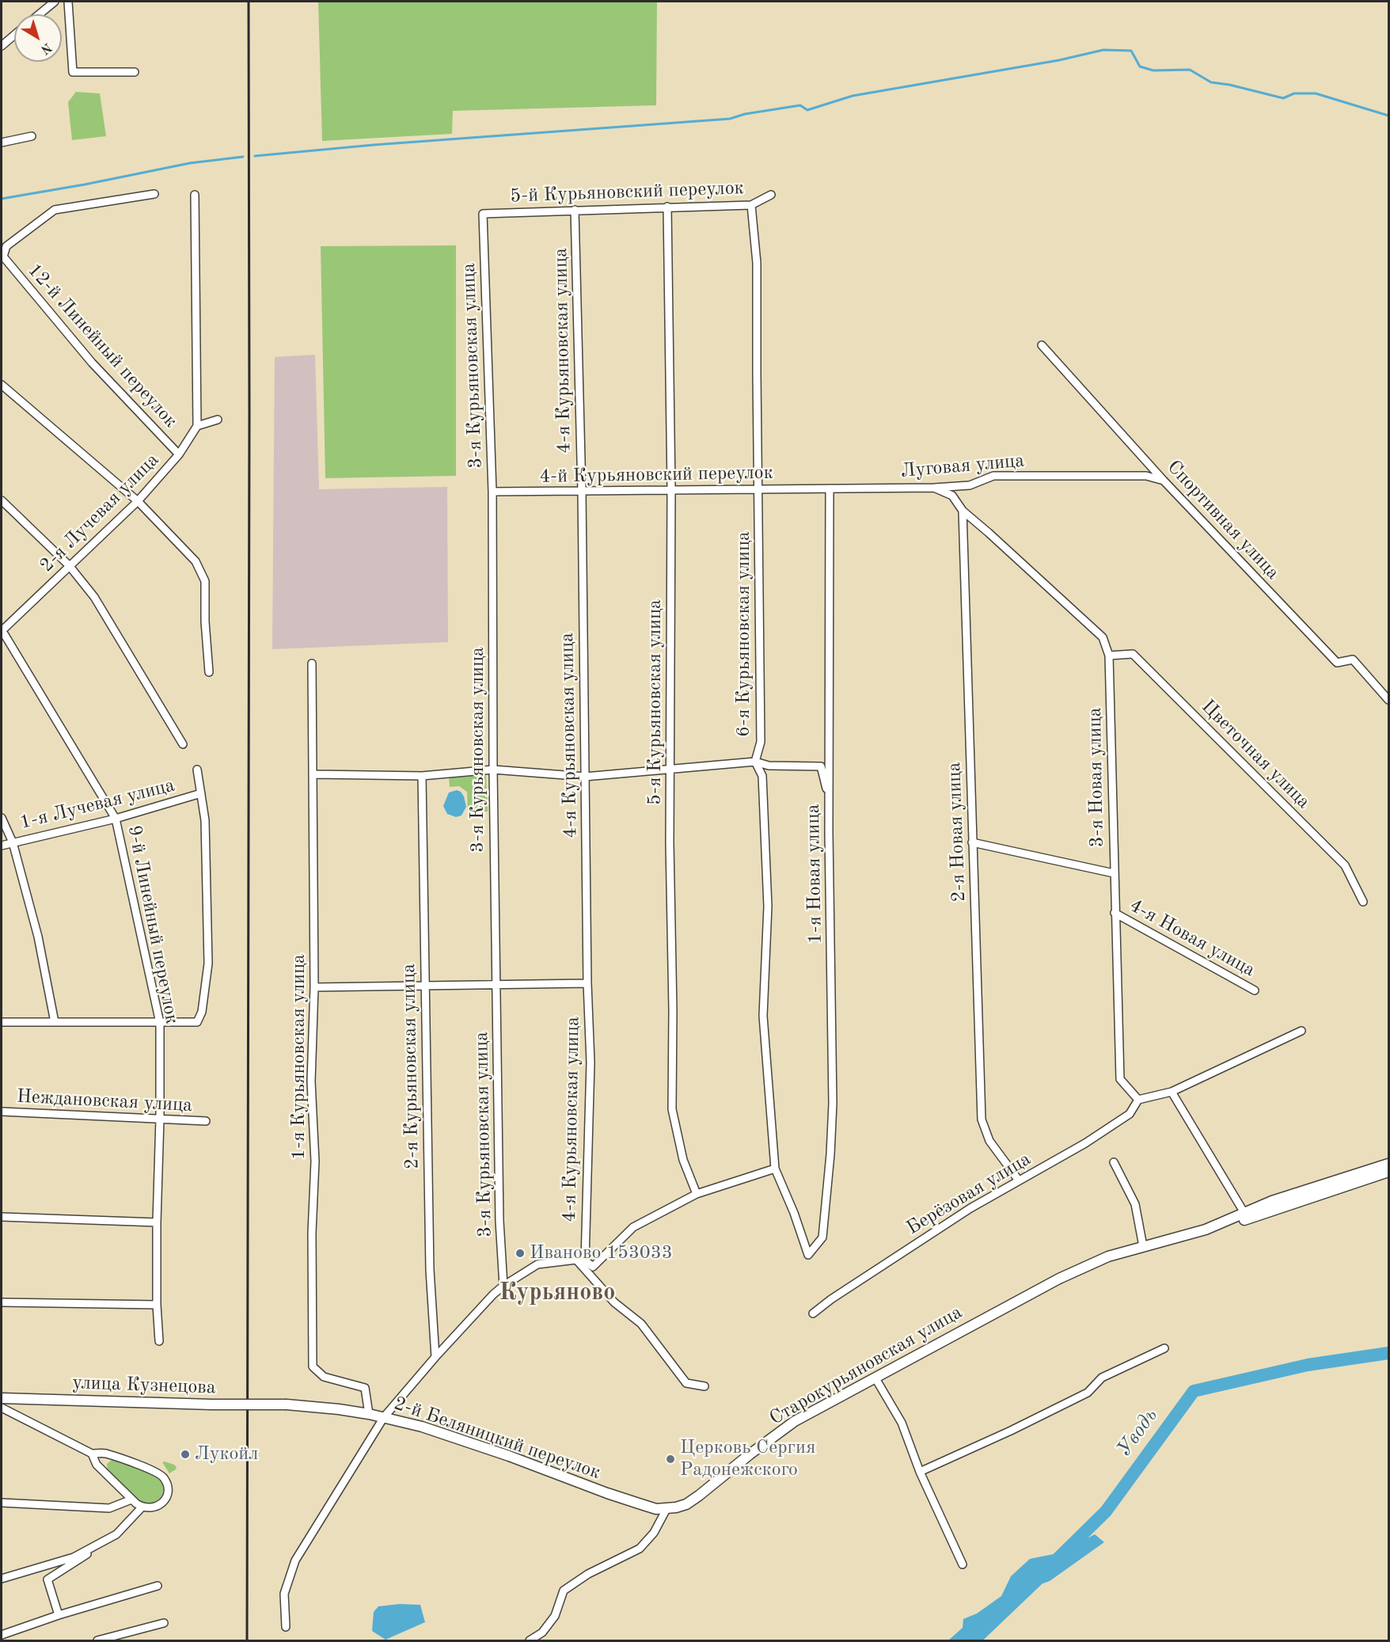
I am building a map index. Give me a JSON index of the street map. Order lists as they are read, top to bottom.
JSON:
{
  "streets": {
    "main road": ["Старокурьяновская улица", "улица Кузнецова", "2-й Беляницкий переулок"],
    "street": [
      "5-й Курьяновский переулок",
      "12-й Линейный переулок",
      "4-я Курьяновская улица",
      "3-я Курьяновская улица",
      "Луговая улица",
      "4-й Курьяновский переулок",
      "2-я Лучевая улица",
      "Спортивная улица",
      "6-я Курьяновская улица",
      "5-я Курьяновская улица",
      "Цветочная улица",
      "3-я Новая улица",
      "1-я Лучевая улица",
      "2-я Новая улица",
      "1-я Новая улица",
      "9-й Линейный переулок",
      "4-я Новая улица",
      "1-я Курьяновская улица",
      "2-я Курьяновская улица",
      "Неждановская улица",
      "Берёзовая улица"
    ]
  },
  "crossings": [
    ["5-й Курьяновский переулок", "4-я Курьяновская улица"],
    ["5-й Курьяновский переулок", "3-я Курьяновская улица"],
    ["5-й Курьяновский переулок", "6-я Курьяновская улица"],
    ["5-й Курьяновский переулок", "5-я Курьяновская улица"],
    ["12-й Линейный переулок", "2-я Лучевая улица"],
    ["4-я Курьяновская улица", "4-й Курьяновский переулок"],
    ["3-я Курьяновская улица", "4-й Курьяновский переулок"],
    ["Луговая улица", "4-й Курьяновский переулок"],
    ["Луговая улица", "Спортивная улица"],
    ["Луговая улица", "1-я Новая улица"],
    ["4-й Курьяновский переулок", "6-я Курьяновская улица"],
    ["4-й Курьяновский переулок", "5-я Курьяновская улица"],
    ["2-я Лучевая улица", "9-й Линейный переулок"],
    ["6-я Курьяновская улица", "1-я Новая улица"],
    ["Цветочная улица", "3-я Новая улица"],
    ["3-я Новая улица", "2-я Новая улица"],
    ["3-я Новая улица", "4-я Новая улица"],
    ["3-я Новая улица", "Берёзовая улица"],
    ["1-я Лучевая улица", "9-й Линейный переулок"],
    ["2-я Новая улица", "Берёзовая улица"],
    ["9-й Линейный переулок", "Неждановская улица"],
    ["1-я Курьяновская улица", "2-й Беляницкий переулок"],
    ["Старокурьяновская улица", "2-й Беляницкий переулок"],
    ["улица Кузнецова", "2-й Беляницкий переулок"]
  ],
  "districts": ["Курьяново"],
  "water": ["Уводь"],
  "places": ["Иваново 153033", "Лукойл", "Церковь Сергия Радонежского"],
  "north": "bottom right"
}
